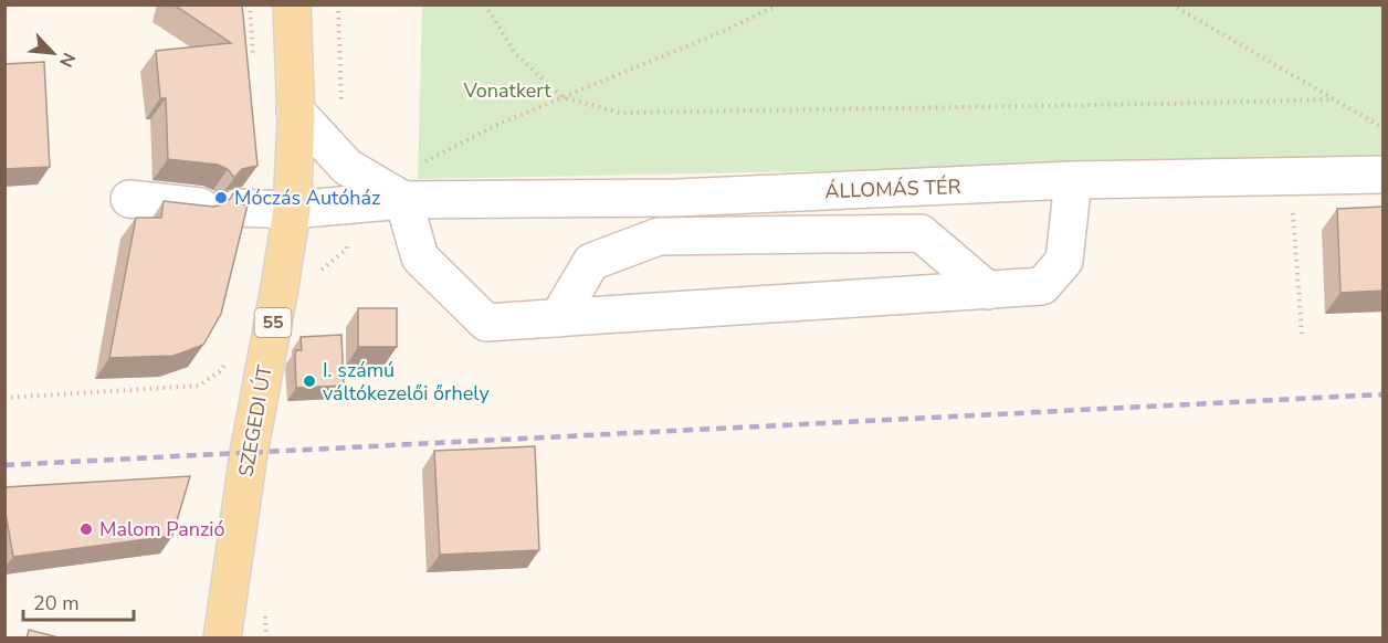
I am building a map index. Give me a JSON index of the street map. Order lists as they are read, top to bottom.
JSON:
{
  "streets": {
    "main road": ["55", "SZEGEDI ÚT"],
    "street": ["ÁLLOMÁS TÉR"]
  },
  "crossings": [
    ["ÁLLOMÁS TÉR", "SZEGEDI ÚT"]
  ],
  "parks": ["Vonatkert"],
  "places": ["Móczás Autóház", "I. számú váltókezelői őrhely", "Malom Panzió"],
  "scale_bar": "20 m",
  "north": "bottom right"
}
